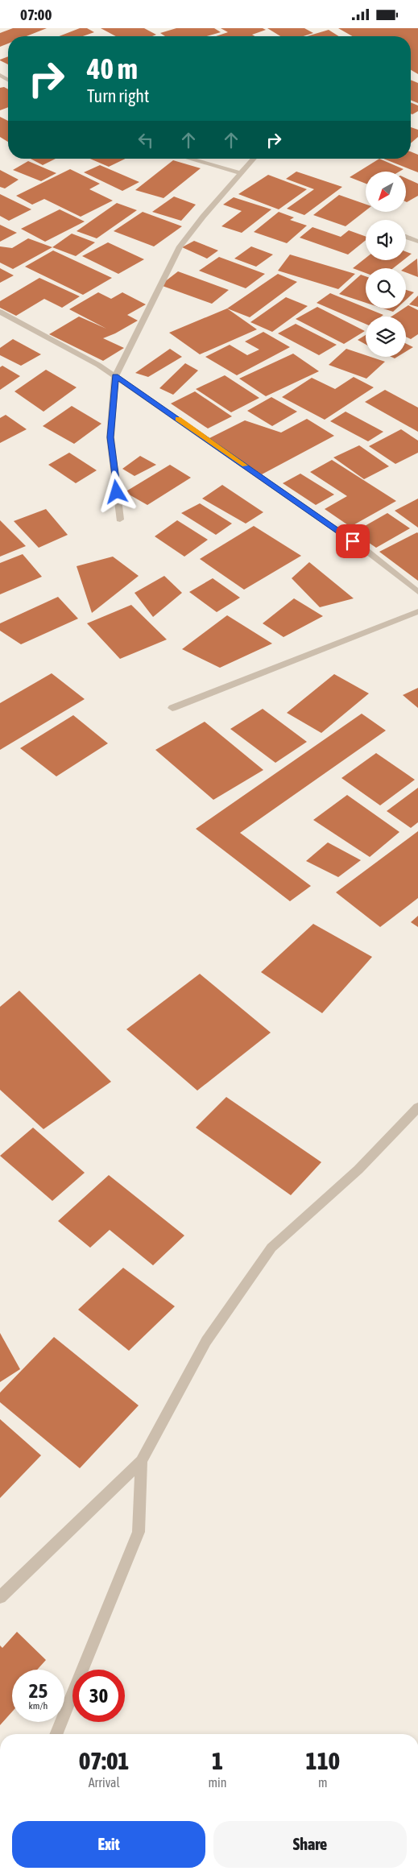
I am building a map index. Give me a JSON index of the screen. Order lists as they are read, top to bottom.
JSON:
{
  "north": "bottom left",
  "page": {
    "status": "07:00",
    "turn": ["40 m", "Turn right"],
    "speed": "25 km/h",
    "limit": "30",
    "eta": [
      "07:01",
      "Arrival",
      "1",
      "min",
      "110",
      "m"
    ],
    "buttons": ["Exit", "Share"]
  }
}
